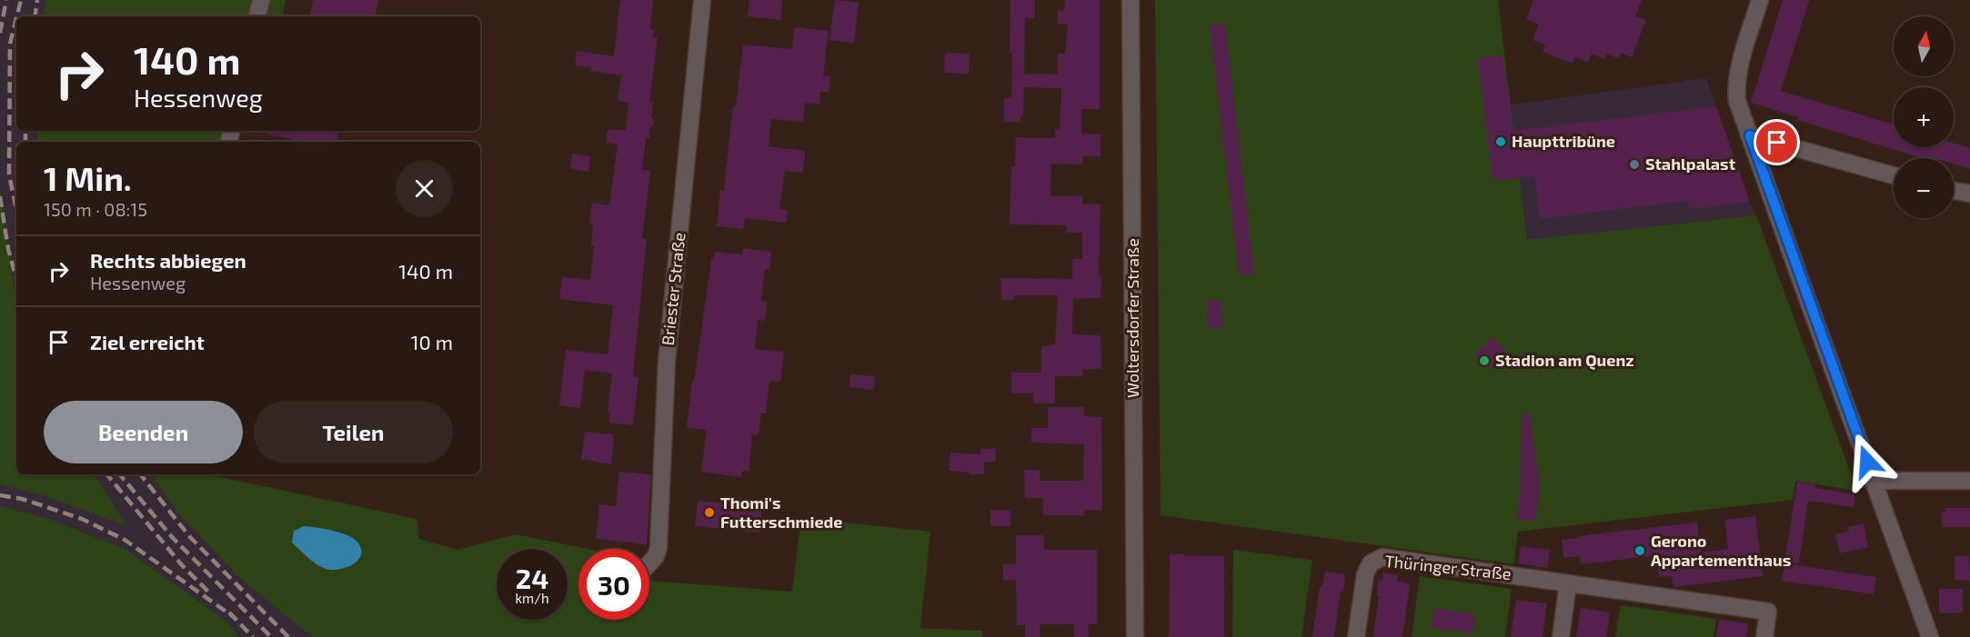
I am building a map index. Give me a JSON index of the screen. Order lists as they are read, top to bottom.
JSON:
{
  "streets": {
    "street": ["Briester Straße", "Woltersdorfer Straße", "Thüringer Straße"]
  },
  "places": [
    "Haupttribüne",
    "Stahlpalast",
    "Stadion am Quenz",
    "Thomi's Futterschmiede",
    "Gerono Appartementhaus"
  ],
  "north": "top",
  "page": {
    "map_buttons": ["+", "−"],
    "turn": ["140 m", "Hessenweg"],
    "heading": ["1 Min.", "150 m · 08:15"],
    "list": [
      {
        "name": "Rechts abbiegen",
        "note": "Hessenweg",
        "value": "140 m"
      },
      {
        "name": "Ziel erreicht",
        "value": "10 m"
      }
    ],
    "buttons": ["Beenden", "Teilen"],
    "speed": "24 km/h",
    "limit": "30"
  }
}
